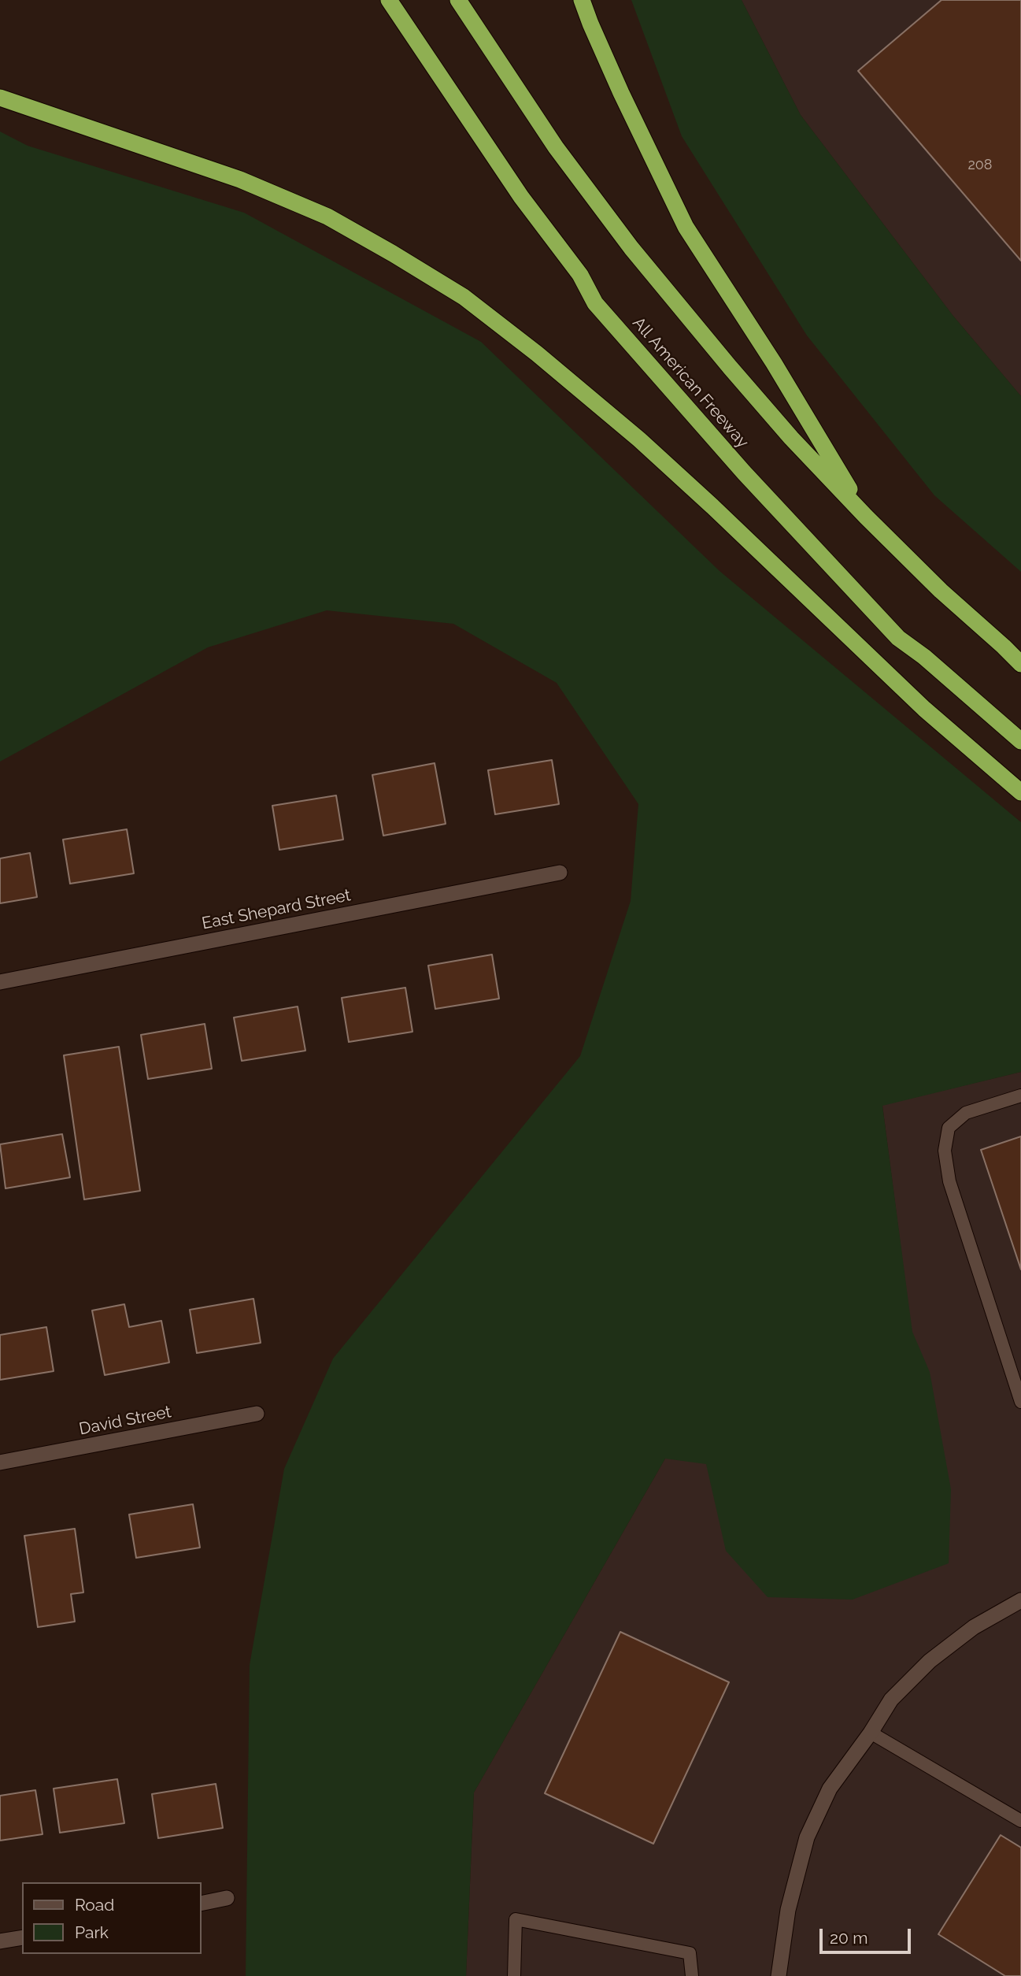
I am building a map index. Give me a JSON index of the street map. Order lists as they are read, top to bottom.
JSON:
{
  "streets": {
    "highway": ["All American Freeway"],
    "street": ["East Shepard Street", "David Street"]
  },
  "house_numbers": ["208"],
  "legend": ["Road", "Park"],
  "scale_bar": "20 m"
}
